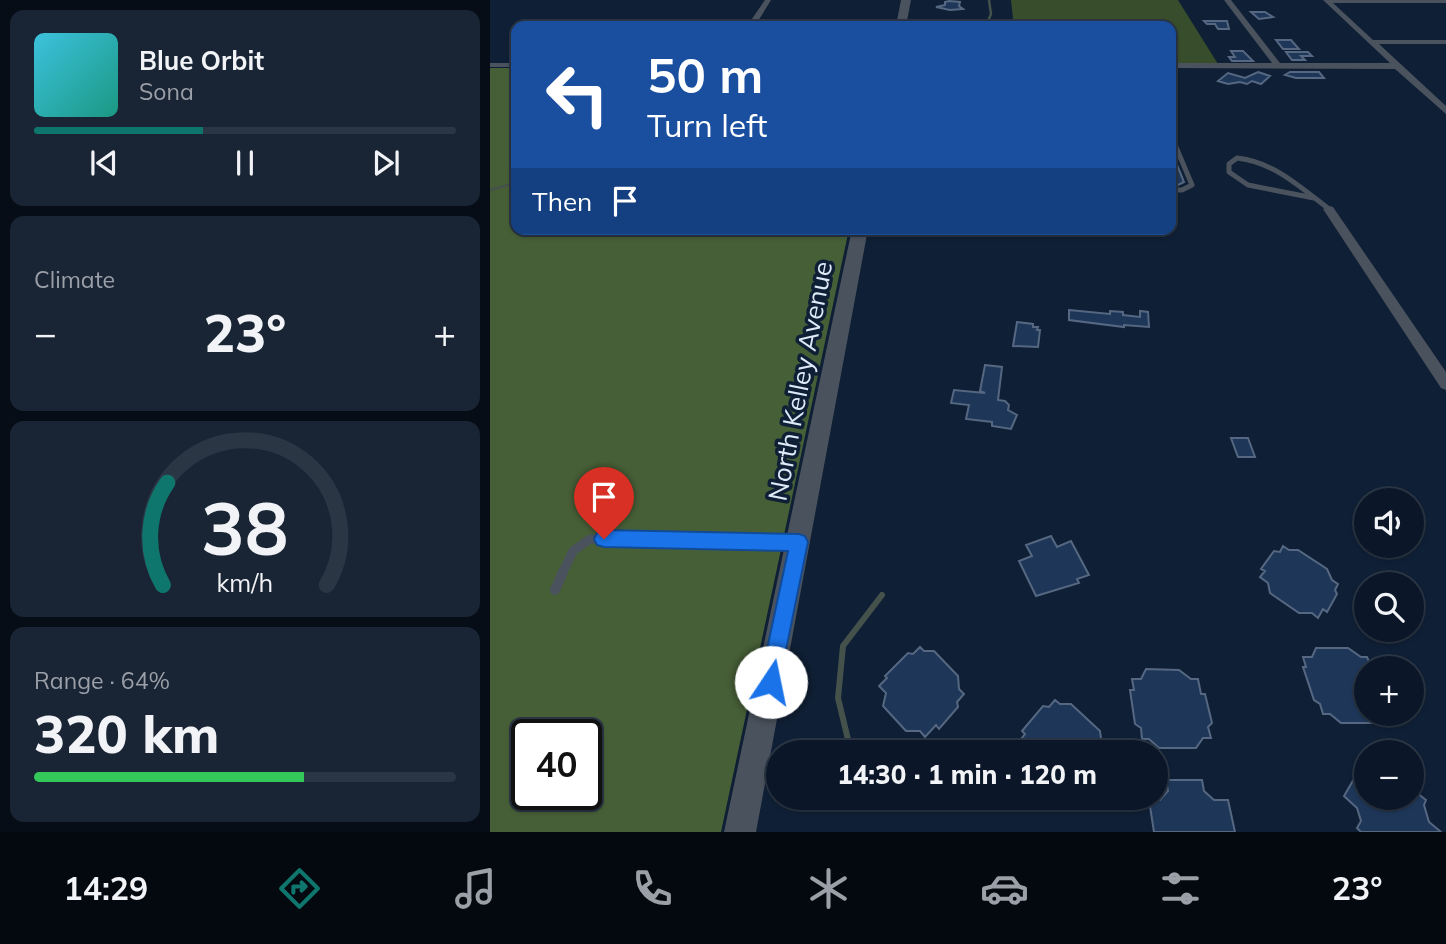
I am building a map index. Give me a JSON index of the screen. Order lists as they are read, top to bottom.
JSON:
{
  "streets": {
    "street": ["North Kelley Avenue"]
  },
  "page": {
    "turn": ["50 m", "Turn left"],
    "song": ["Blue Orbit", "Sona"],
    "then": "Then",
    "tile": [
      "Climate",
      ["Range · 64%", "320 km"]
    ],
    "heat": ["−", "23°", "+"],
    "map_buttons": ["+", "−"],
    "limit": "40",
    "trip": "14:30 · 1 min · 120 m",
    "tabs": ["14:29", "23°"],
    "gauge": ["38", "km/h"]
  }
}
